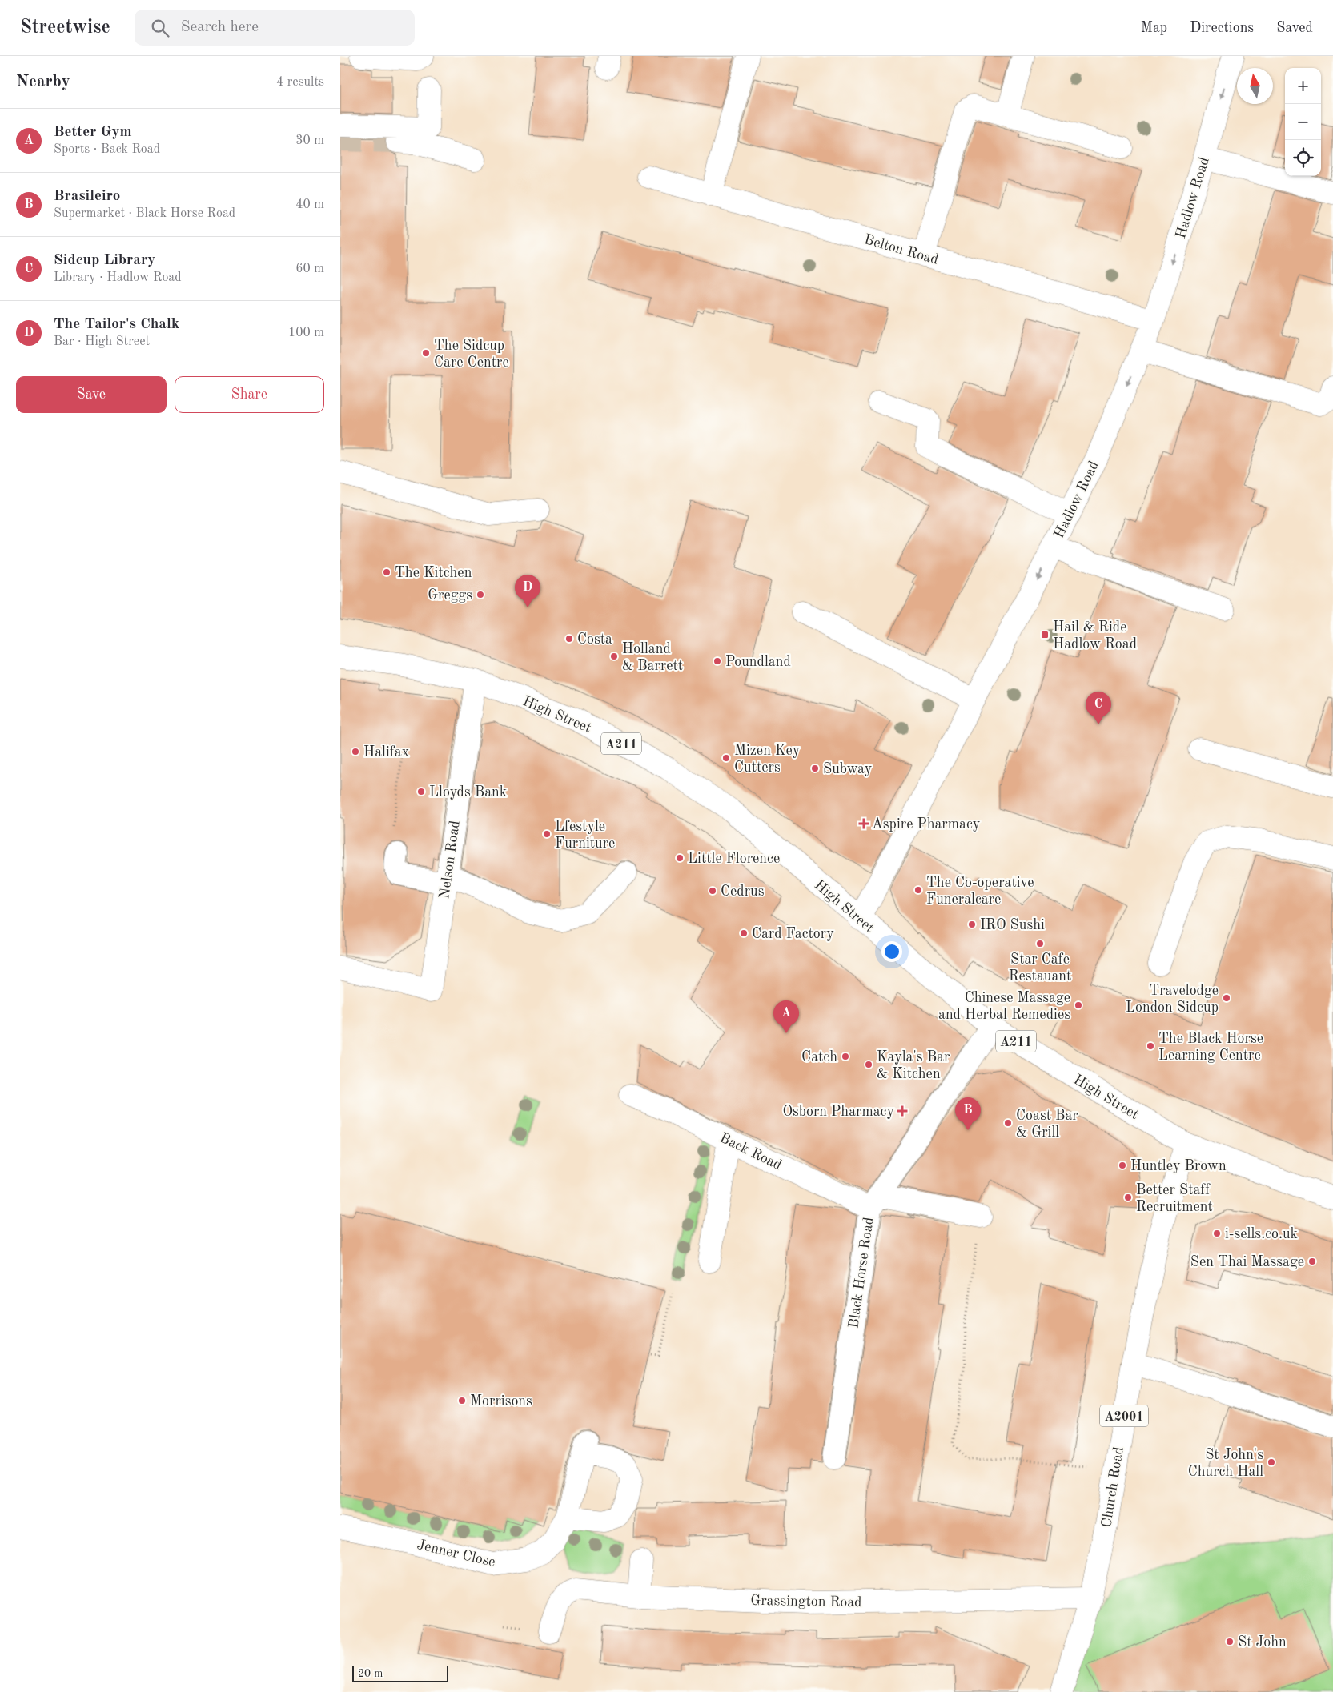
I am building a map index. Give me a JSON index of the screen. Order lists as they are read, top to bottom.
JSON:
{
  "streets": {
    "street": [
      "Hadlow Road",
      "Belton Road",
      "High Street",
      "A211",
      "Nelson Road",
      "Back Road",
      "Black Horse Road",
      "A2001",
      "Church Road",
      "Jenner Close",
      "Grassington Road"
    ]
  },
  "crossings": [
    ["Hadlow Road", "Belton Road"],
    ["Hadlow Road", "High Street"],
    ["High Street", "Nelson Road"],
    ["High Street", "Black Horse Road"],
    ["High Street", "Church Road"],
    ["Back Road", "Black Horse Road"],
    ["Church Road", "Grassington Road"]
  ],
  "one_way": ["Hadlow Road"],
  "places": {
    "other": [
      "The Sidcup Care Centre",
      "The Kitchen",
      "Greggs",
      "Costa",
      "Holland & Barrett",
      "Poundland",
      "Halifax",
      "Mizen Key Cutters",
      "Subway",
      "Lloyds Bank",
      "Lfestyle Furniture",
      "Little Florence",
      "The Co-operative Funeralcare",
      "Cedrus",
      "IRO Sushi",
      "Card Factory",
      "Star Cafe Restauant",
      "Travelodge London Sidcup",
      "Chinese Massage and Herbal Remedies",
      "The Black Horse Learning Centre",
      "Catch",
      "Kayla's Bar & Kitchen",
      "Coast Bar & Grill",
      "Huntley Brown",
      "Better Staff Recruitment",
      "i-sells.co.uk",
      "Sen Thai Massage",
      "Morrisons",
      "St John's Church Hall",
      "St John"
    ],
    "transit": ["Hail & Ride Hadlow Road"],
    "health": ["Aspire Pharmacy", "Osborn Pharmacy"]
  },
  "scale_bar": "20 m",
  "north": "top",
  "page": {
    "header": "Streetwise",
    "search": "Search here",
    "nav": ["Map", "Directions", "Saved"],
    "heading": ["Nearby", "4 results"],
    "map_buttons": ["+", "−"],
    "list": [
      {
        "mark": "A",
        "name": "Better Gym",
        "note": "Sports · Back Road",
        "value": "30 m"
      },
      {
        "mark": "B",
        "name": "Brasileiro",
        "note": "Supermarket · Black Horse Road",
        "value": "40 m"
      },
      {
        "mark": "C",
        "name": "Sidcup Library",
        "note": "Library · Hadlow Road",
        "value": "60 m"
      },
      {
        "mark": "D",
        "name": "The Tailor's Chalk",
        "note": "Bar · High Street",
        "value": "100 m"
      }
    ],
    "buttons": ["Save", "Share"],
    "pins": [
      "D",
      "C",
      "A",
      "B"
    ],
    "scale": "20 m"
  }
}
